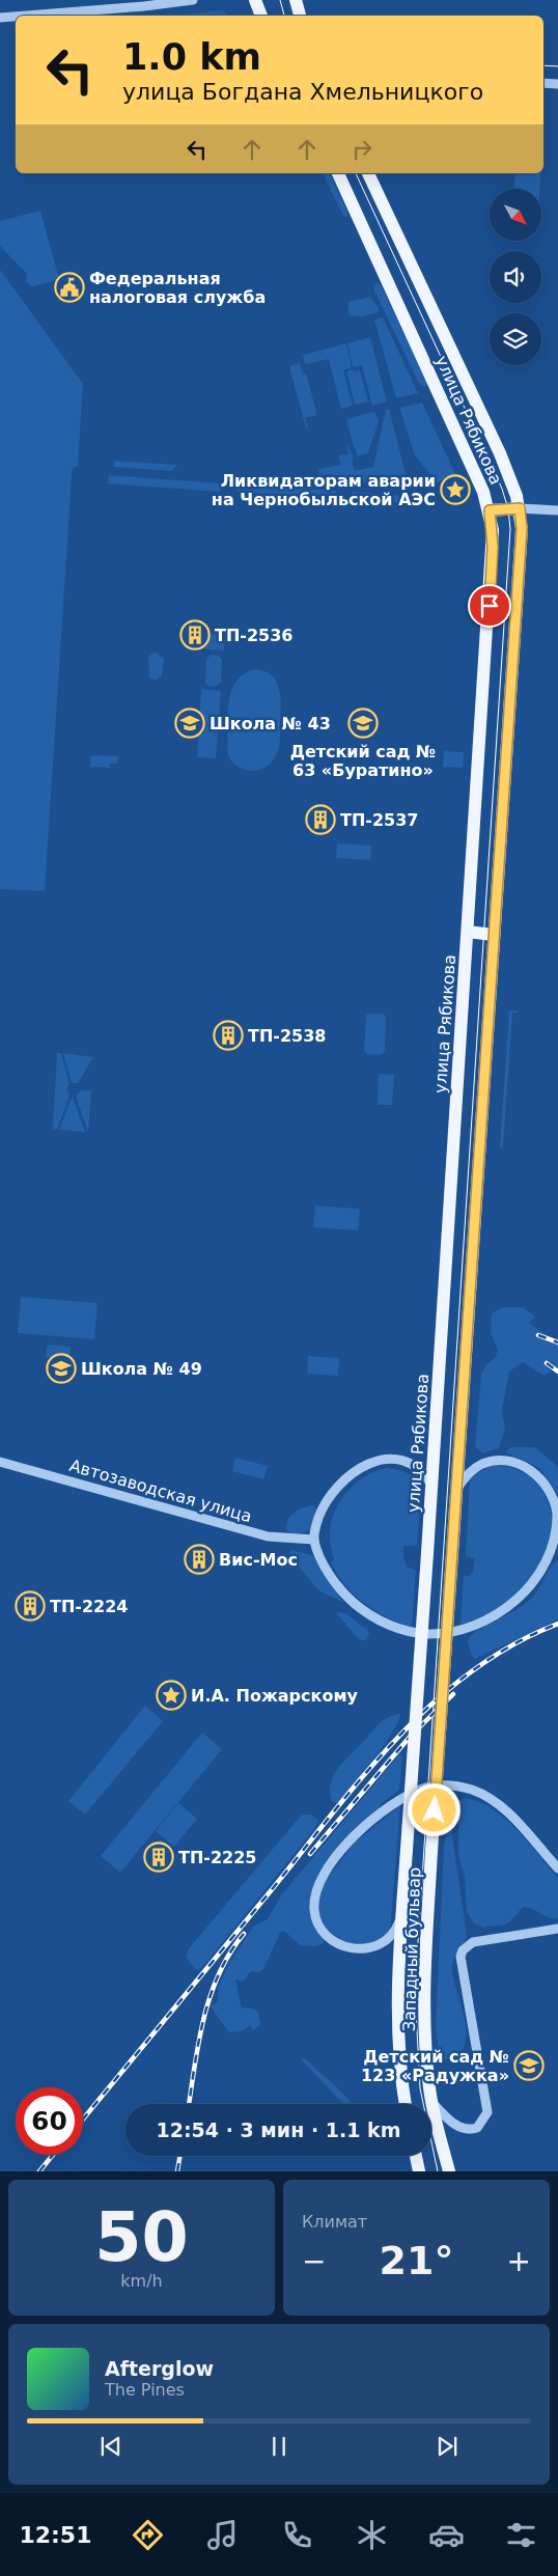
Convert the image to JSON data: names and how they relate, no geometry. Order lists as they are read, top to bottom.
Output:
{
  "streets": {
    "main road": ["улица Рябикова", "Западный бульвар"],
    "street": ["Автозаводская улица"]
  },
  "crossings": [
    ["улица Рябикова", "Западный бульвар"]
  ],
  "places": {
    "public building": ["Федеральная налоговая служба"],
    "place": ["Ликвидаторам аварии на Чернобыльской АЭС", "И.А. Пожарскому"],
    "building": [
      "ТП-2536",
      "ТП-2537",
      "ТП-2538",
      "Вис-Мос",
      "ТП-2224",
      "ТП-2225"
    ],
    "school or university": [
      "Школа № 43",
      "Детский сад № 63 «Буратино»",
      "Школа № 49",
      "Детский сад № 123 «Радужка»"
    ]
  },
  "north": "bottom right",
  "page": {
    "turn": ["1.0 km", "улица Богдана Хмельницкого"],
    "limit": "60",
    "trip": "12:54 · 3 мин · 1.1 km",
    "tile": [
      ["50", "km/h"],
      "Климат"
    ],
    "heat": ["−", "21°", "+"],
    "song": ["Afterglow", "The Pines"],
    "tabs": "12:51"
  }
}
